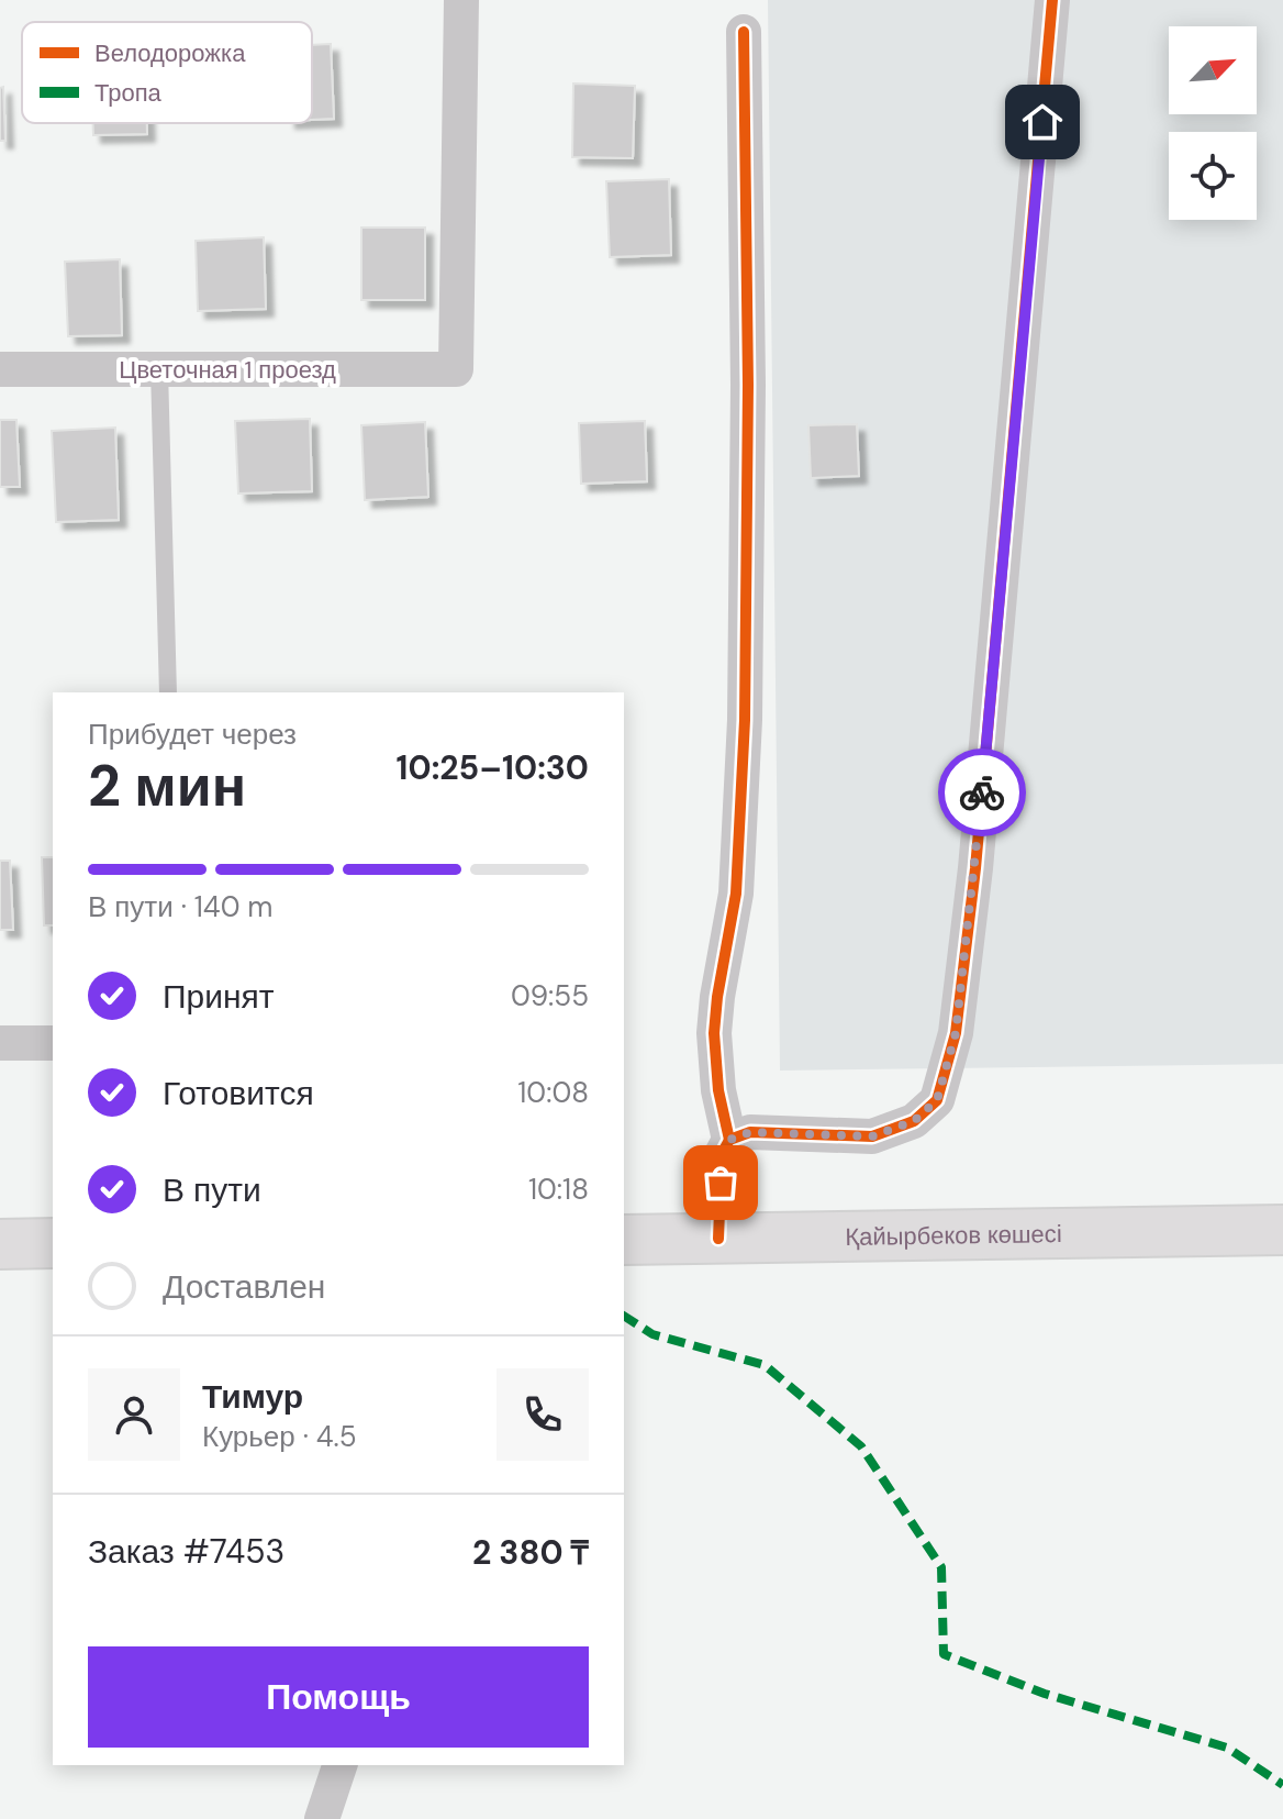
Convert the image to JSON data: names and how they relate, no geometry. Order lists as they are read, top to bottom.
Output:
{
  "streets": {
    "main road": ["Қайырбеков көшесі"],
    "street": ["Цветочная 1 проезд"]
  },
  "legend": ["Велодорожка", "Тропа"],
  "north": "top right",
  "page": {
    "heading": ["2 мин", "Прибудет через", "10:25–10:30"],
    "panel": [
      "Тимур",
      "Курьер · 4.5",
      "Заказ #7453",
      "2 380 ₸"
    ],
    "bar": "В пути · 140 m",
    "list": [
      ["Принят", "09:55"],
      ["Готовится", "10:08"],
      ["В пути", "10:18"],
      "Доставлен"
    ],
    "buttons": "Помощь"
  }
}
